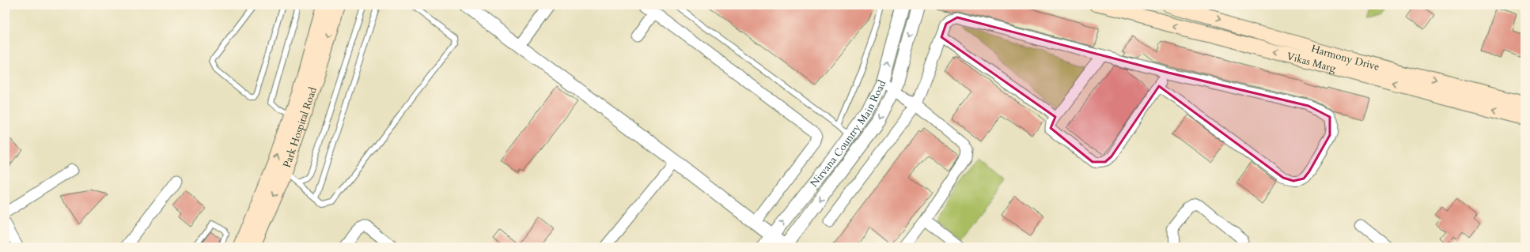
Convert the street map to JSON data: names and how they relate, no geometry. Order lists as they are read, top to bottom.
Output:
{
  "streets": {
    "main road": ["Harmony Drive", "Vikas Marg", "Park Hospital Road"],
    "street": ["Nirvana Country Main Road"]
  },
  "one_way": ["Harmony Drive", "Vikas Marg"]
}
